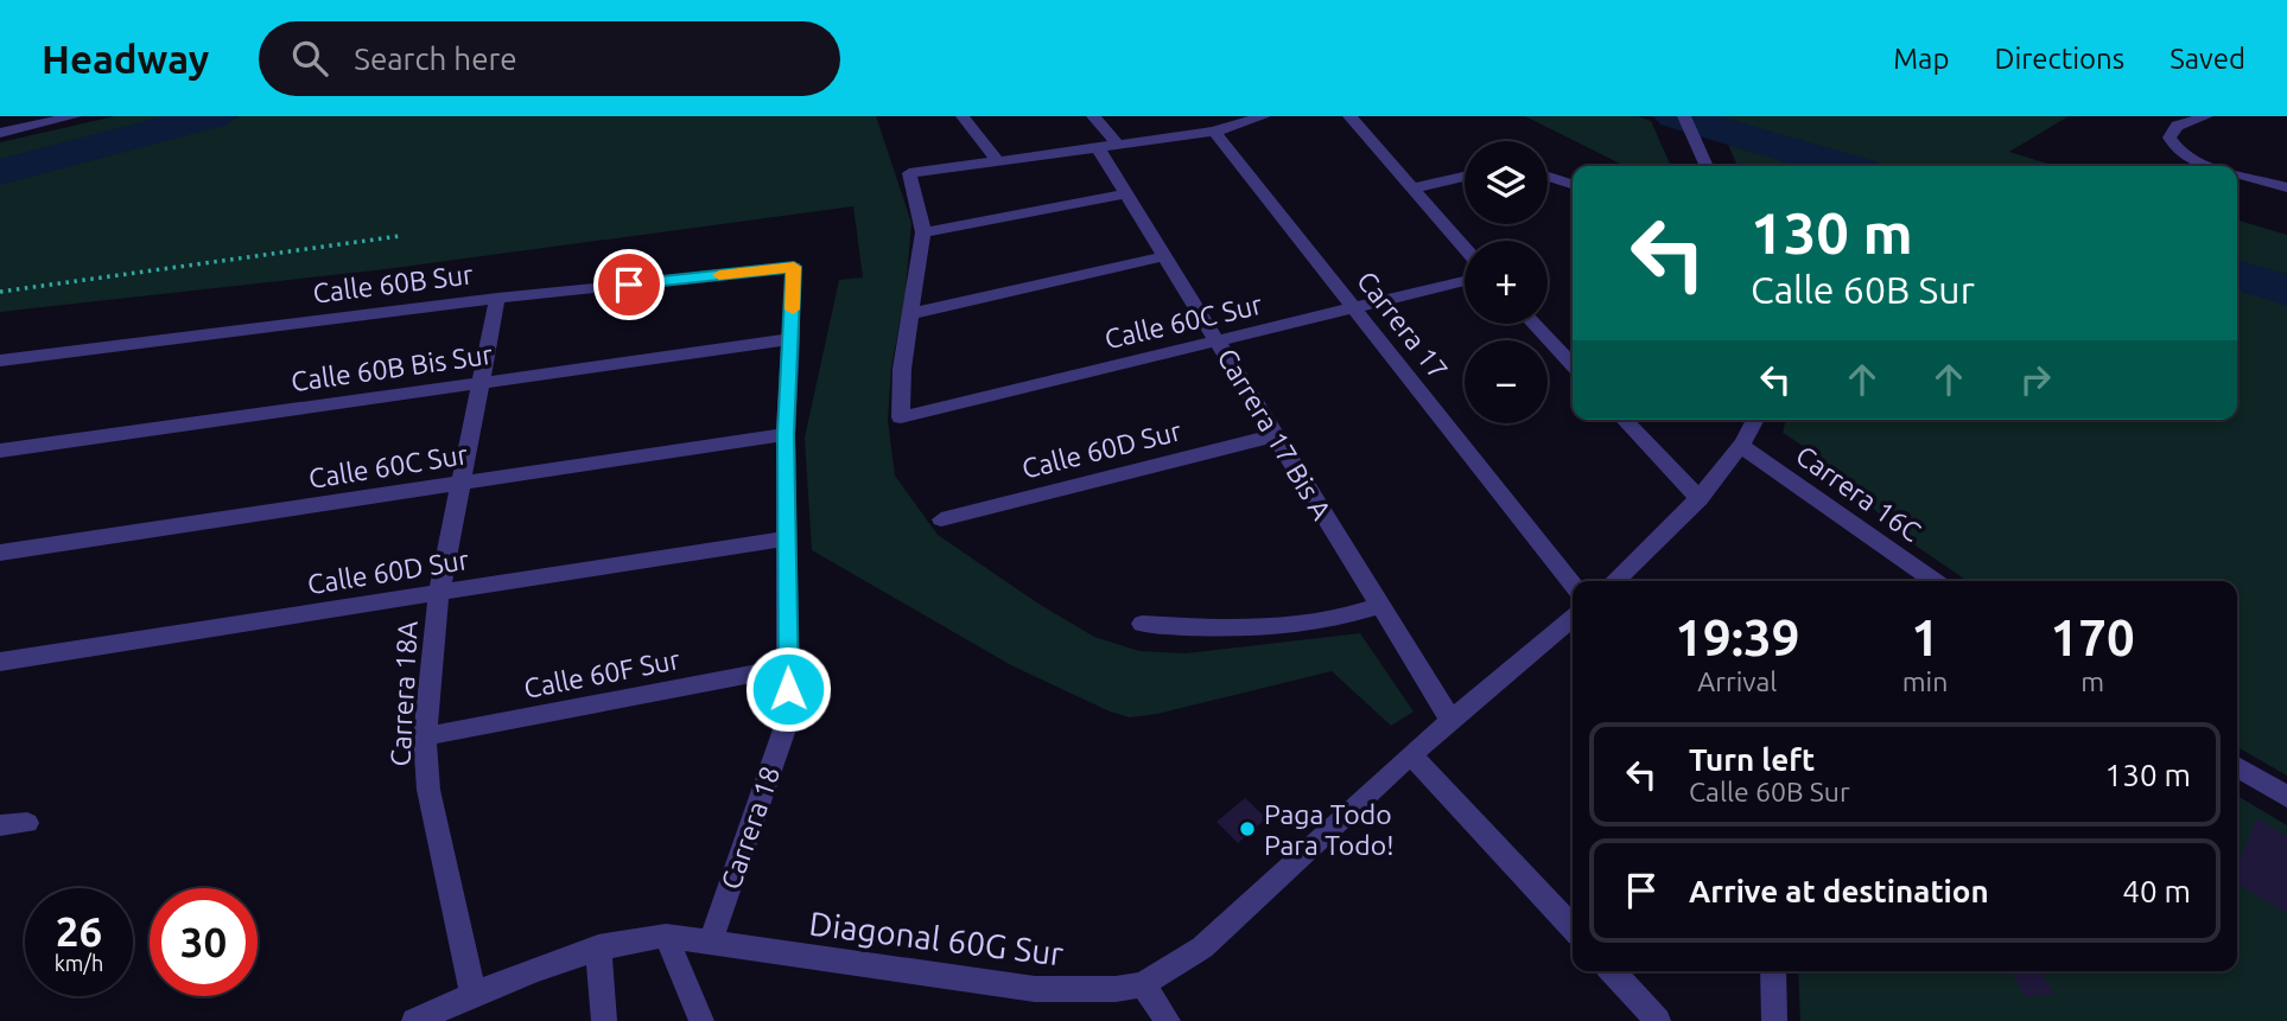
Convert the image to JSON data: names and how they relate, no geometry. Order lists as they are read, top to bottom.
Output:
{
  "streets": {
    "street": [
      "Calle 60B Sur",
      "Calle 60C Sur",
      "Carrera 17",
      "Calle 60B Bis Sur",
      "Carrera 17 Bis A",
      "Calle 60D Sur",
      "Carrera 16C",
      "Calle 60F Sur",
      "Carrera 18A",
      "Carrera 18",
      "Diagonal 60G Sur"
    ]
  },
  "crossings": [
    ["Calle 60B Sur", "Carrera 18A"],
    ["Calle 60B Sur", "Carrera 18"],
    ["Calle 60C Sur", "Carrera 17"],
    ["Calle 60C Sur", "Carrera 17 Bis A"],
    ["Calle 60C Sur", "Carrera 18A"],
    ["Calle 60C Sur", "Carrera 18"],
    ["Calle 60B Bis Sur", "Carrera 18A"],
    ["Calle 60B Bis Sur", "Carrera 18"],
    ["Carrera 17 Bis A", "Calle 60D Sur"],
    ["Carrera 17 Bis A", "Diagonal 60G Sur"],
    ["Calle 60D Sur", "Carrera 18A"],
    ["Calle 60D Sur", "Carrera 18"],
    ["Calle 60F Sur", "Carrera 18A"],
    ["Calle 60F Sur", "Carrera 18"],
    ["Carrera 18A", "Diagonal 60G Sur"],
    ["Carrera 18", "Diagonal 60G Sur"]
  ],
  "places": ["Paga Todo Para Todo!"],
  "page": {
    "header": "Headway",
    "search": "Search here",
    "nav": ["Map", "Directions", "Saved"],
    "map_buttons": ["+", "−"],
    "turn": ["130 m", "Calle 60B Sur"],
    "eta": [
      "19:39",
      "Arrival",
      "1",
      "min",
      "170",
      "m"
    ],
    "list": [
      {
        "name": "Turn left",
        "note": "Calle 60B Sur",
        "value": "130 m"
      },
      {
        "name": "Arrive at destination",
        "value": "40 m"
      }
    ],
    "speed": "26 km/h",
    "limit": "30"
  }
}
